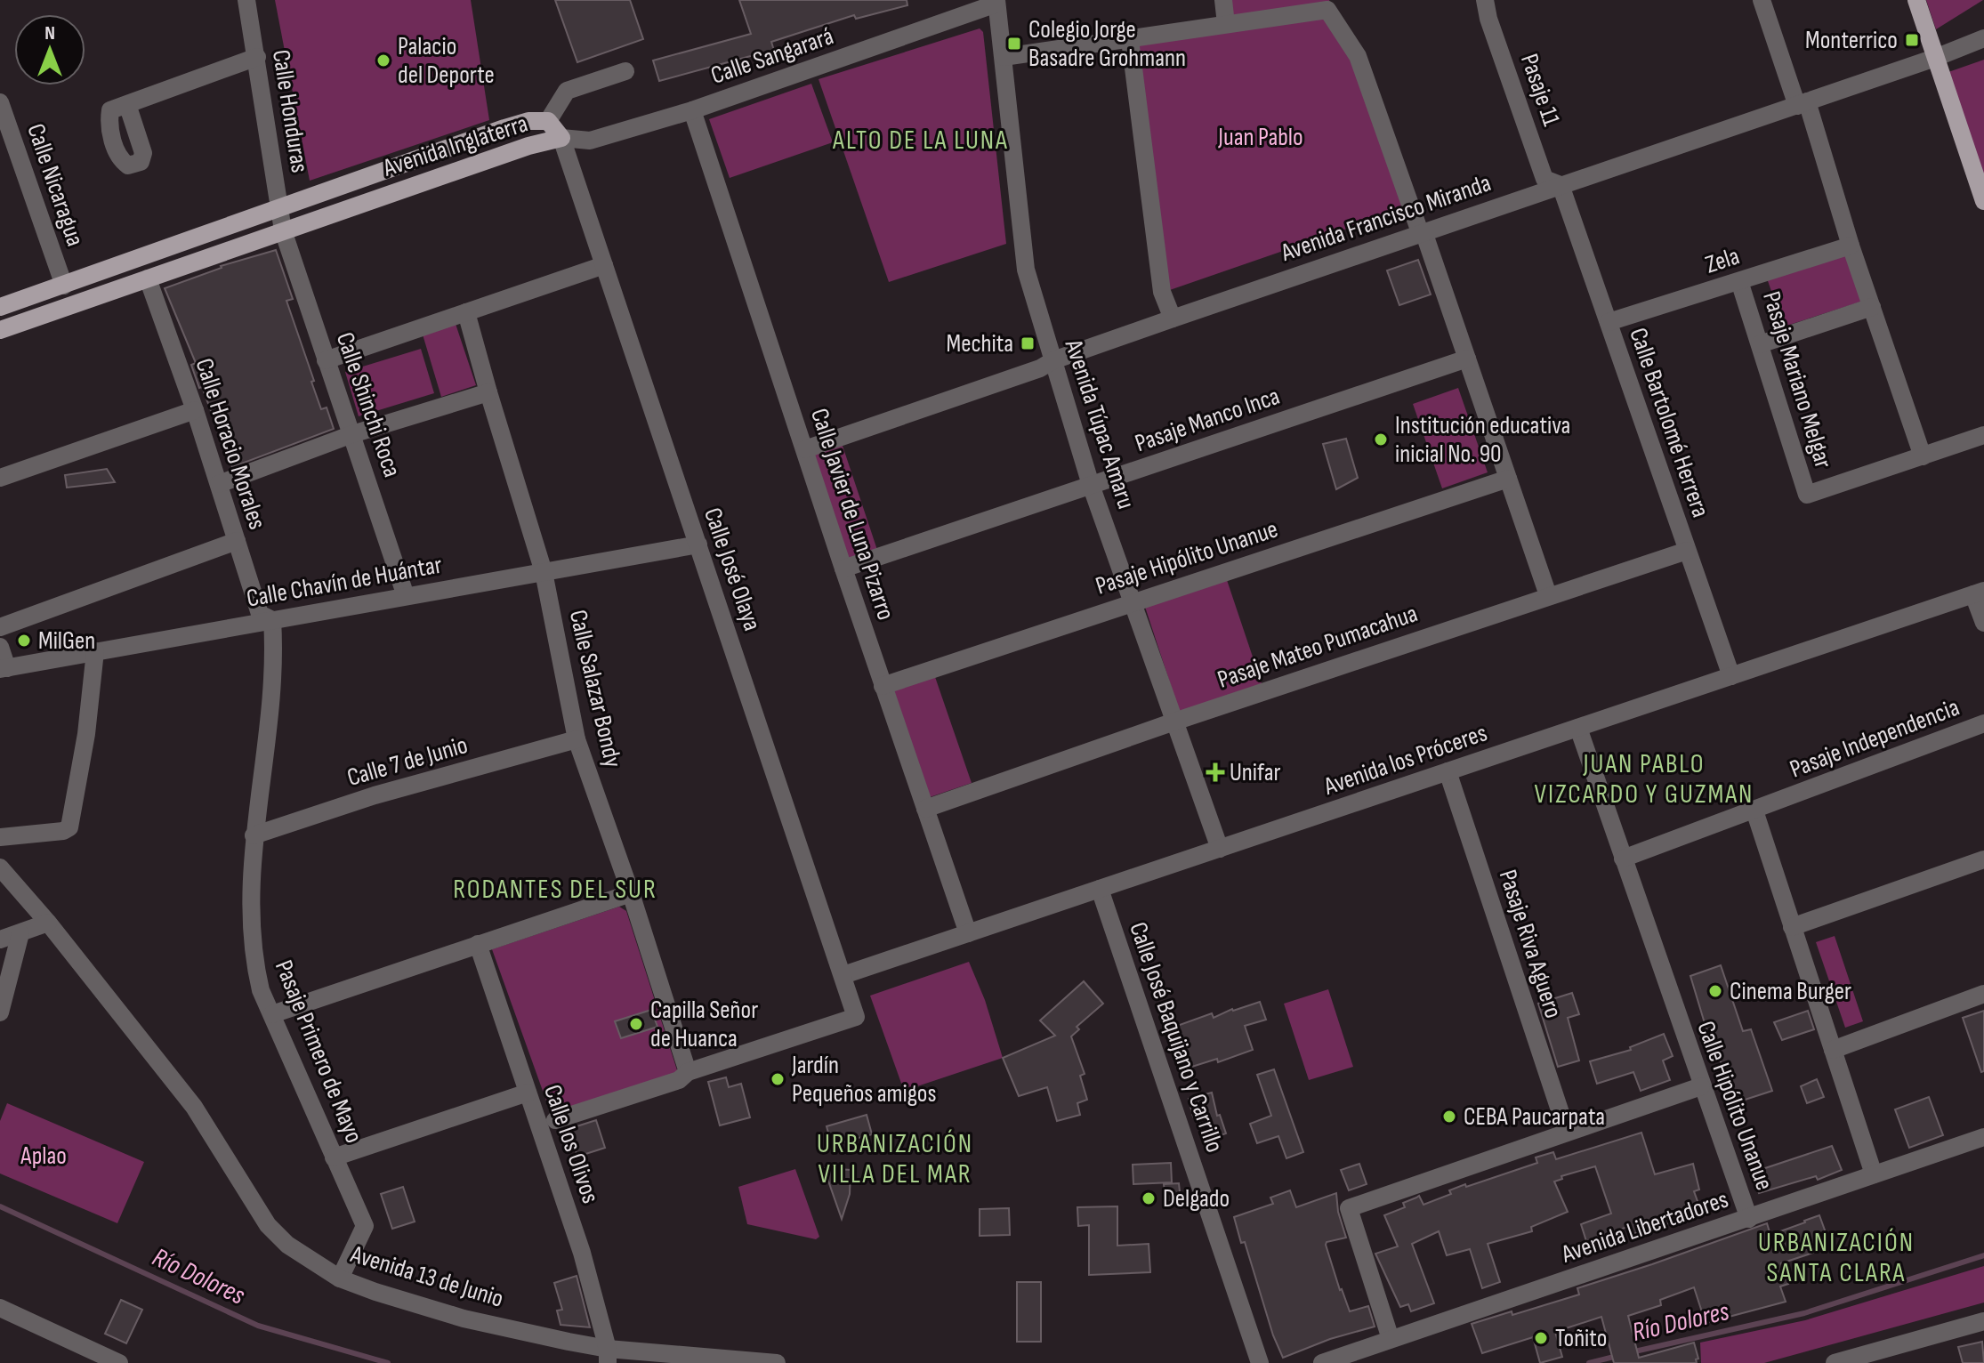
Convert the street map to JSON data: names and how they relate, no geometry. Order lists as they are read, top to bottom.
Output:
{
  "streets": {
    "main road": ["Avenida Inglaterra"],
    "street": [
      "Calle Sangarará",
      "Pasaje 11",
      "Calle Honduras",
      "Calle Nicaragua",
      "Avenida Francisco Miranda",
      "Zela",
      "Pasaje Mariano Melgar",
      "Calle Shinchi Roca",
      "Pasaje Manco Inca",
      "Calle Bartolomé Herrera",
      "Avenida Túpac Amaru",
      "Calle Horacio Morales",
      "Calle Javier de Luna Pizarro",
      "Pasaje Hipólito Unanue",
      "Calle José Olaya",
      "Calle Chavín de Huántar",
      "Pasaje Mateo Pumacahua",
      "Calle Salazar Bondy",
      "Pasaje Independencia",
      "Avenida los Próceres",
      "Calle 7 de Junio",
      "Pasaje Riva Aguero",
      "Calle José Baquijano y Carrillo",
      "Pasaje Primero de Mayo",
      "Calle Hipólito Unanue",
      "Calle los Olivos",
      "Avenida Libertadores",
      "Avenida 13 de Junio"
    ]
  },
  "crossings": [
    ["Calle Sangarará", "Avenida Inglaterra"],
    ["Calle Sangarará", "Avenida Túpac Amaru"],
    ["Calle Sangarará", "Calle Javier de Luna Pizarro"],
    ["Calle Sangarará", "Calle José Olaya"],
    ["Pasaje 11", "Avenida Francisco Miranda"],
    ["Pasaje 11", "Calle Bartolomé Herrera"],
    ["Calle Honduras", "Avenida Inglaterra"],
    ["Calle Honduras", "Calle Shinchi Roca"],
    ["Avenida Inglaterra", "Calle Nicaragua"],
    ["Avenida Inglaterra", "Calle Shinchi Roca"],
    ["Avenida Inglaterra", "Calle Horacio Morales"],
    ["Avenida Inglaterra", "Calle José Olaya"],
    ["Avenida Francisco Miranda", "Calle Bartolomé Herrera"],
    ["Avenida Francisco Miranda", "Avenida Túpac Amaru"],
    ["Avenida Francisco Miranda", "Calle Javier de Luna Pizarro"],
    ["Zela", "Pasaje Mariano Melgar"],
    ["Zela", "Calle Bartolomé Herrera"],
    ["Calle Shinchi Roca", "Calle Chavín de Huántar"],
    ["Pasaje Manco Inca", "Avenida Túpac Amaru"],
    ["Pasaje Manco Inca", "Calle Javier de Luna Pizarro"],
    ["Calle Bartolomé Herrera", "Pasaje Mateo Pumacahua"],
    ["Calle Bartolomé Herrera", "Avenida los Próceres"],
    ["Avenida Túpac Amaru", "Pasaje Hipólito Unanue"],
    ["Avenida Túpac Amaru", "Pasaje Mateo Pumacahua"],
    ["Avenida Túpac Amaru", "Avenida los Próceres"],
    ["Calle Horacio Morales", "Calle Chavín de Huántar"],
    ["Calle Horacio Morales", "Pasaje Primero de Mayo"],
    ["Calle Javier de Luna Pizarro", "Pasaje Hipólito Unanue"],
    ["Calle Javier de Luna Pizarro", "Pasaje Mateo Pumacahua"],
    ["Calle Javier de Luna Pizarro", "Avenida los Próceres"],
    ["Calle José Olaya", "Calle Chavín de Huántar"],
    ["Calle José Olaya", "Calle Salazar Bondy"],
    ["Calle José Olaya", "Avenida los Próceres"],
    ["Calle Chavín de Huántar", "Calle Salazar Bondy"],
    ["Calle Chavín de Huántar", "Pasaje Primero de Mayo"],
    ["Calle Salazar Bondy", "Calle 7 de Junio"],
    ["Pasaje Independencia", "Calle Hipólito Unanue"],
    ["Avenida los Próceres", "Pasaje Riva Aguero"],
    ["Avenida los Próceres", "Calle José Baquijano y Carrillo"],
    ["Avenida los Próceres", "Calle Hipólito Unanue"],
    ["Calle 7 de Junio", "Pasaje Primero de Mayo"],
    ["Pasaje Primero de Mayo", "Avenida 13 de Junio"],
    ["Calle Hipólito Unanue", "Avenida Libertadores"],
    ["Calle los Olivos", "Avenida 13 de Junio"]
  ],
  "districts": [
    "ALTO DE LA LUNA",
    "JUAN PABLO VIZCARDO Y GUZMAN",
    "RODANTES DEL SUR",
    "URBANIZACIÓN VILLA DEL MAR",
    "URBANIZACIÓN SANTA CLARA"
  ],
  "water": ["Río Dolores"],
  "parks": ["Juan Pablo", "Aplao"],
  "places": {
    "transit": ["Monterrico", "Colegio Jorge Basadre Grohmann", "Mechita"],
    "other": [
      "Palacio del Deporte",
      "Institución educativa inicial No. 90",
      "MilGen",
      "Cinema Burger",
      "Capilla Señor de Huanca",
      "Jardín Pequeños amigos",
      "CEBA Paucarpata",
      "Delgado",
      "Toñito"
    ],
    "health": ["Unifar"]
  },
  "north": "top"
}
